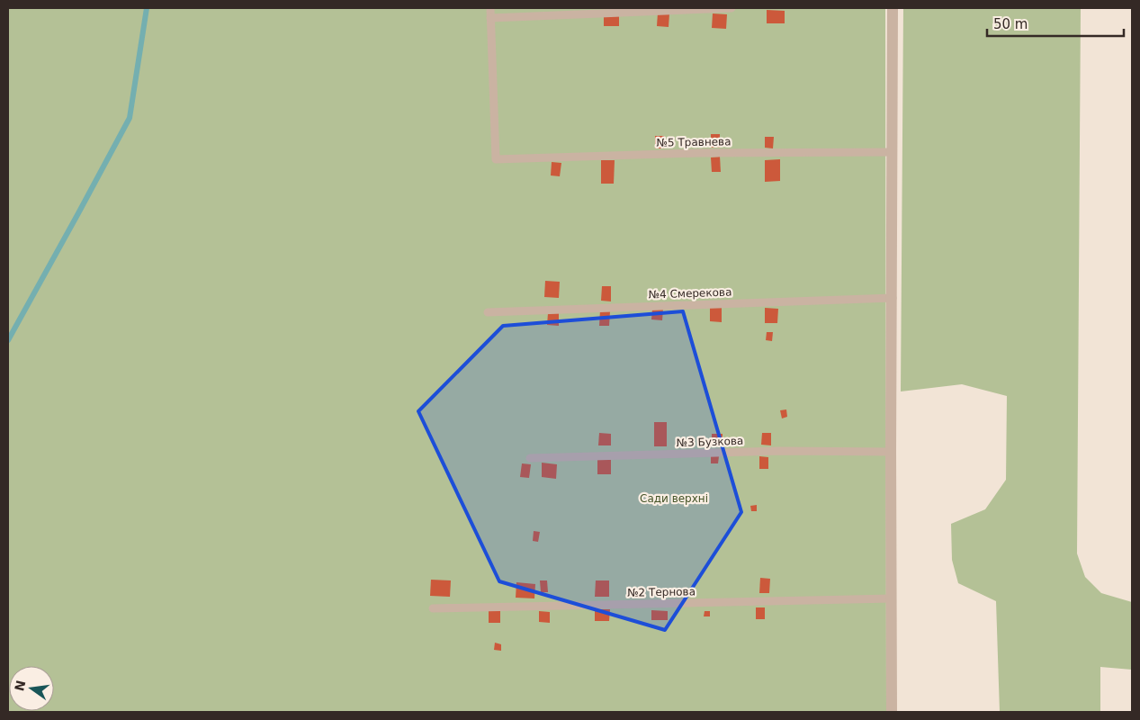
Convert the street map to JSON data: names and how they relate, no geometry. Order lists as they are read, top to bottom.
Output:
{
  "streets": {
    "lane": [
      "№5 Травнева",
      "№4 Смерекова",
      "№3 Бузкова",
      "№2 Тернова"
    ]
  },
  "parks": ["Сади верхні"],
  "scale_bar": "50 m",
  "north": "left"
}
